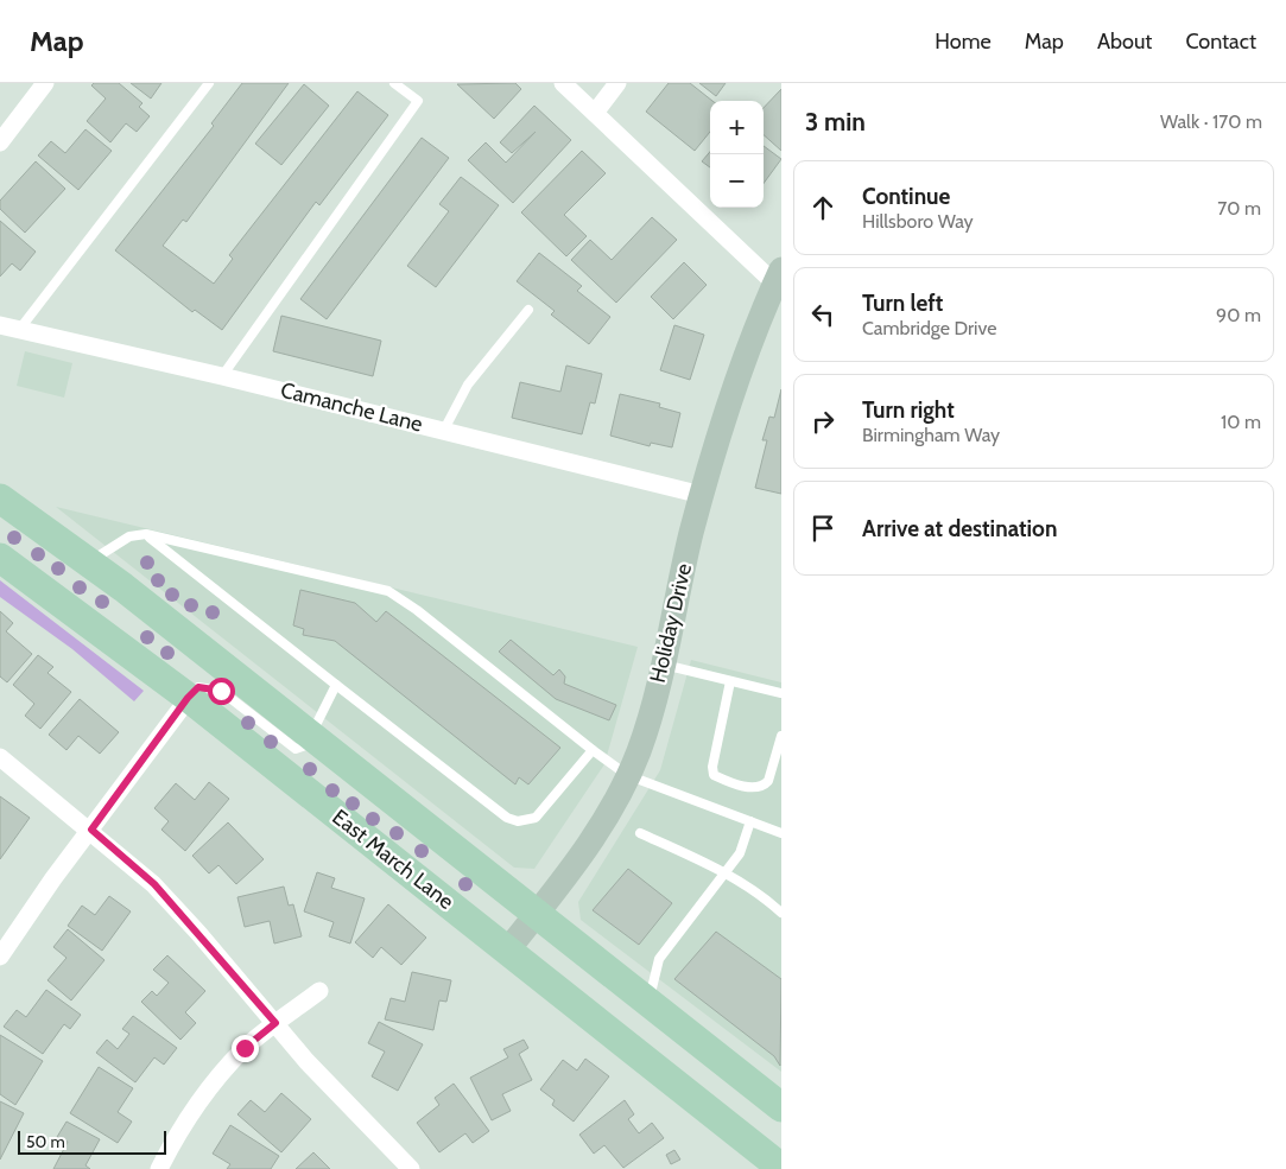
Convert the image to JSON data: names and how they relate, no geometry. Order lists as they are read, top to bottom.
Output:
{
  "streets": {
    "main road": ["East March Lane"],
    "street": ["Camanche Lane", "Holiday Drive"]
  },
  "crossings": [
    ["Camanche Lane", "Holiday Drive"],
    ["Holiday Drive", "East March Lane"]
  ],
  "scale_bar": "50 m",
  "page": {
    "header": "Map",
    "nav": [
      "Home",
      "Map",
      "About",
      "Contact"
    ],
    "heading": ["3 min", "Walk · 170 m"],
    "map_buttons": ["+", "−"],
    "list": [
      ["Continue", "Hillsboro Way", "70 m"],
      ["Turn left", "Cambridge Drive", "90 m"],
      ["Turn right", "Birmingham Way", "10 m"],
      "Arrive at destination"
    ],
    "scale": "50 m"
  }
}
